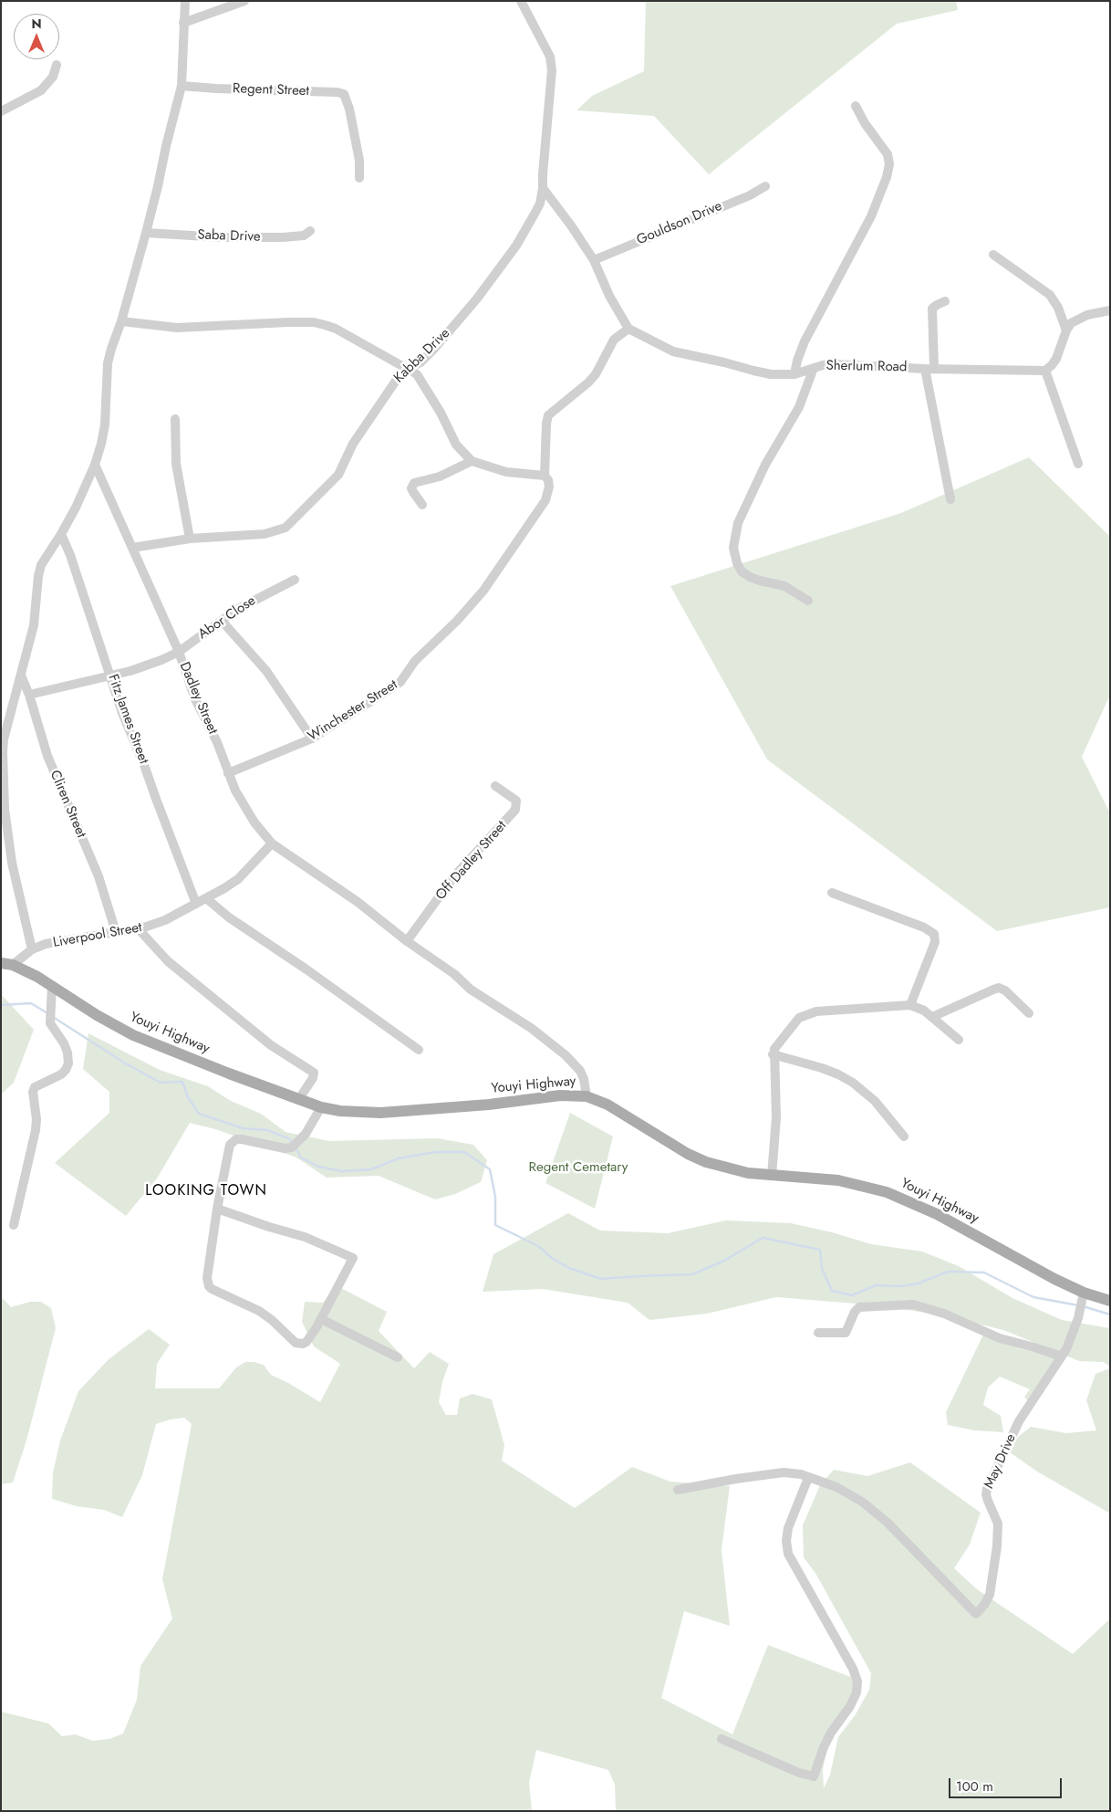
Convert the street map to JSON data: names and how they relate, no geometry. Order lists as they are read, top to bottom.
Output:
{
  "streets": {
    "main road": ["Youyi Highway"],
    "street": [
      "Regent Street",
      "Gouldson Drive",
      "Saba Drive",
      "Kabba Drive",
      "Sherlum Road",
      "Abor Close",
      "Dadley Street",
      "Winchester Street",
      "Fitz James Street",
      "Cliren Street",
      "Off Dadley Street",
      "Liverpool Street",
      "May Drive"
    ]
  },
  "crossings": [
    ["Kabba Drive", "Dadley Street"],
    ["Abor Close", "Dadley Street"],
    ["Abor Close", "Fitz James Street"],
    ["Abor Close", "Cliren Street"],
    ["Dadley Street", "Winchester Street"],
    ["Dadley Street", "Off Dadley Street"],
    ["Dadley Street", "Liverpool Street"],
    ["Dadley Street", "Youyi Highway"],
    ["Fitz James Street", "Liverpool Street"],
    ["Cliren Street", "Liverpool Street"],
    ["Liverpool Street", "Youyi Highway"],
    ["Youyi Highway", "May Drive"]
  ],
  "districts": ["LOOKING TOWN"],
  "parks": ["Regent Cemetary"],
  "scale_bar": "100 m",
  "north": "top"
}
